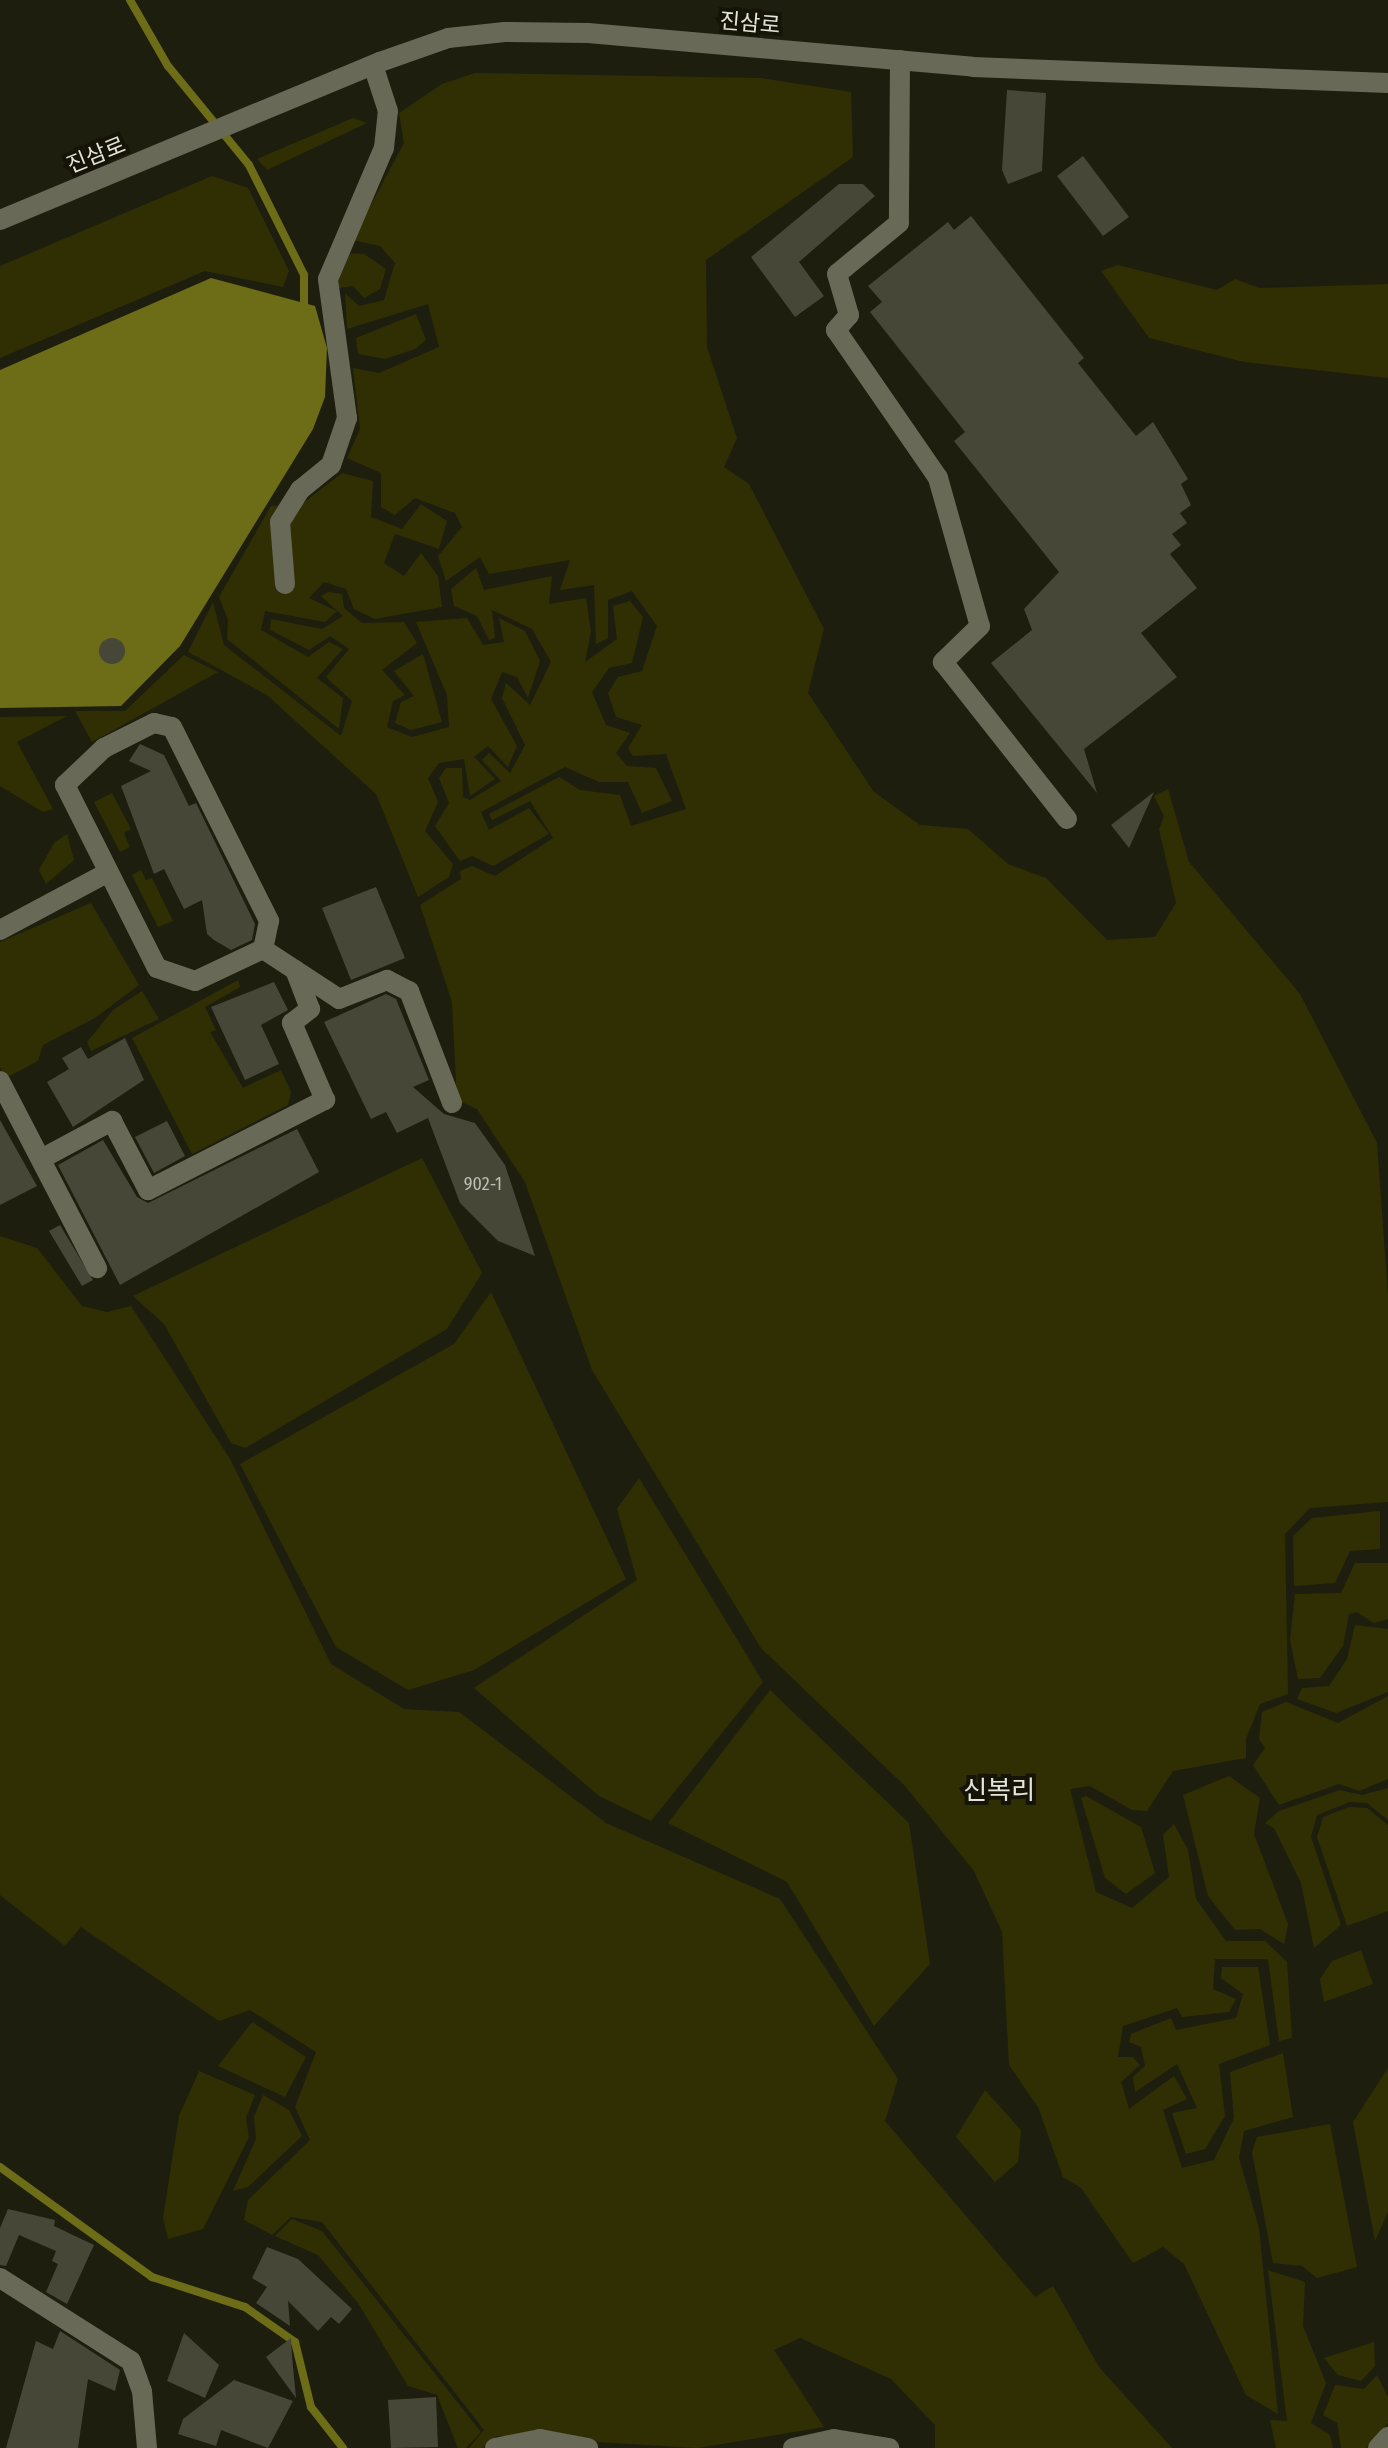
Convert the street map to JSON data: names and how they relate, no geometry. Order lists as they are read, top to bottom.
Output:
{
  "streets": {
    "street": ["진삼로"]
  },
  "districts": ["신복리"],
  "house_numbers": ["902-1"]
}
